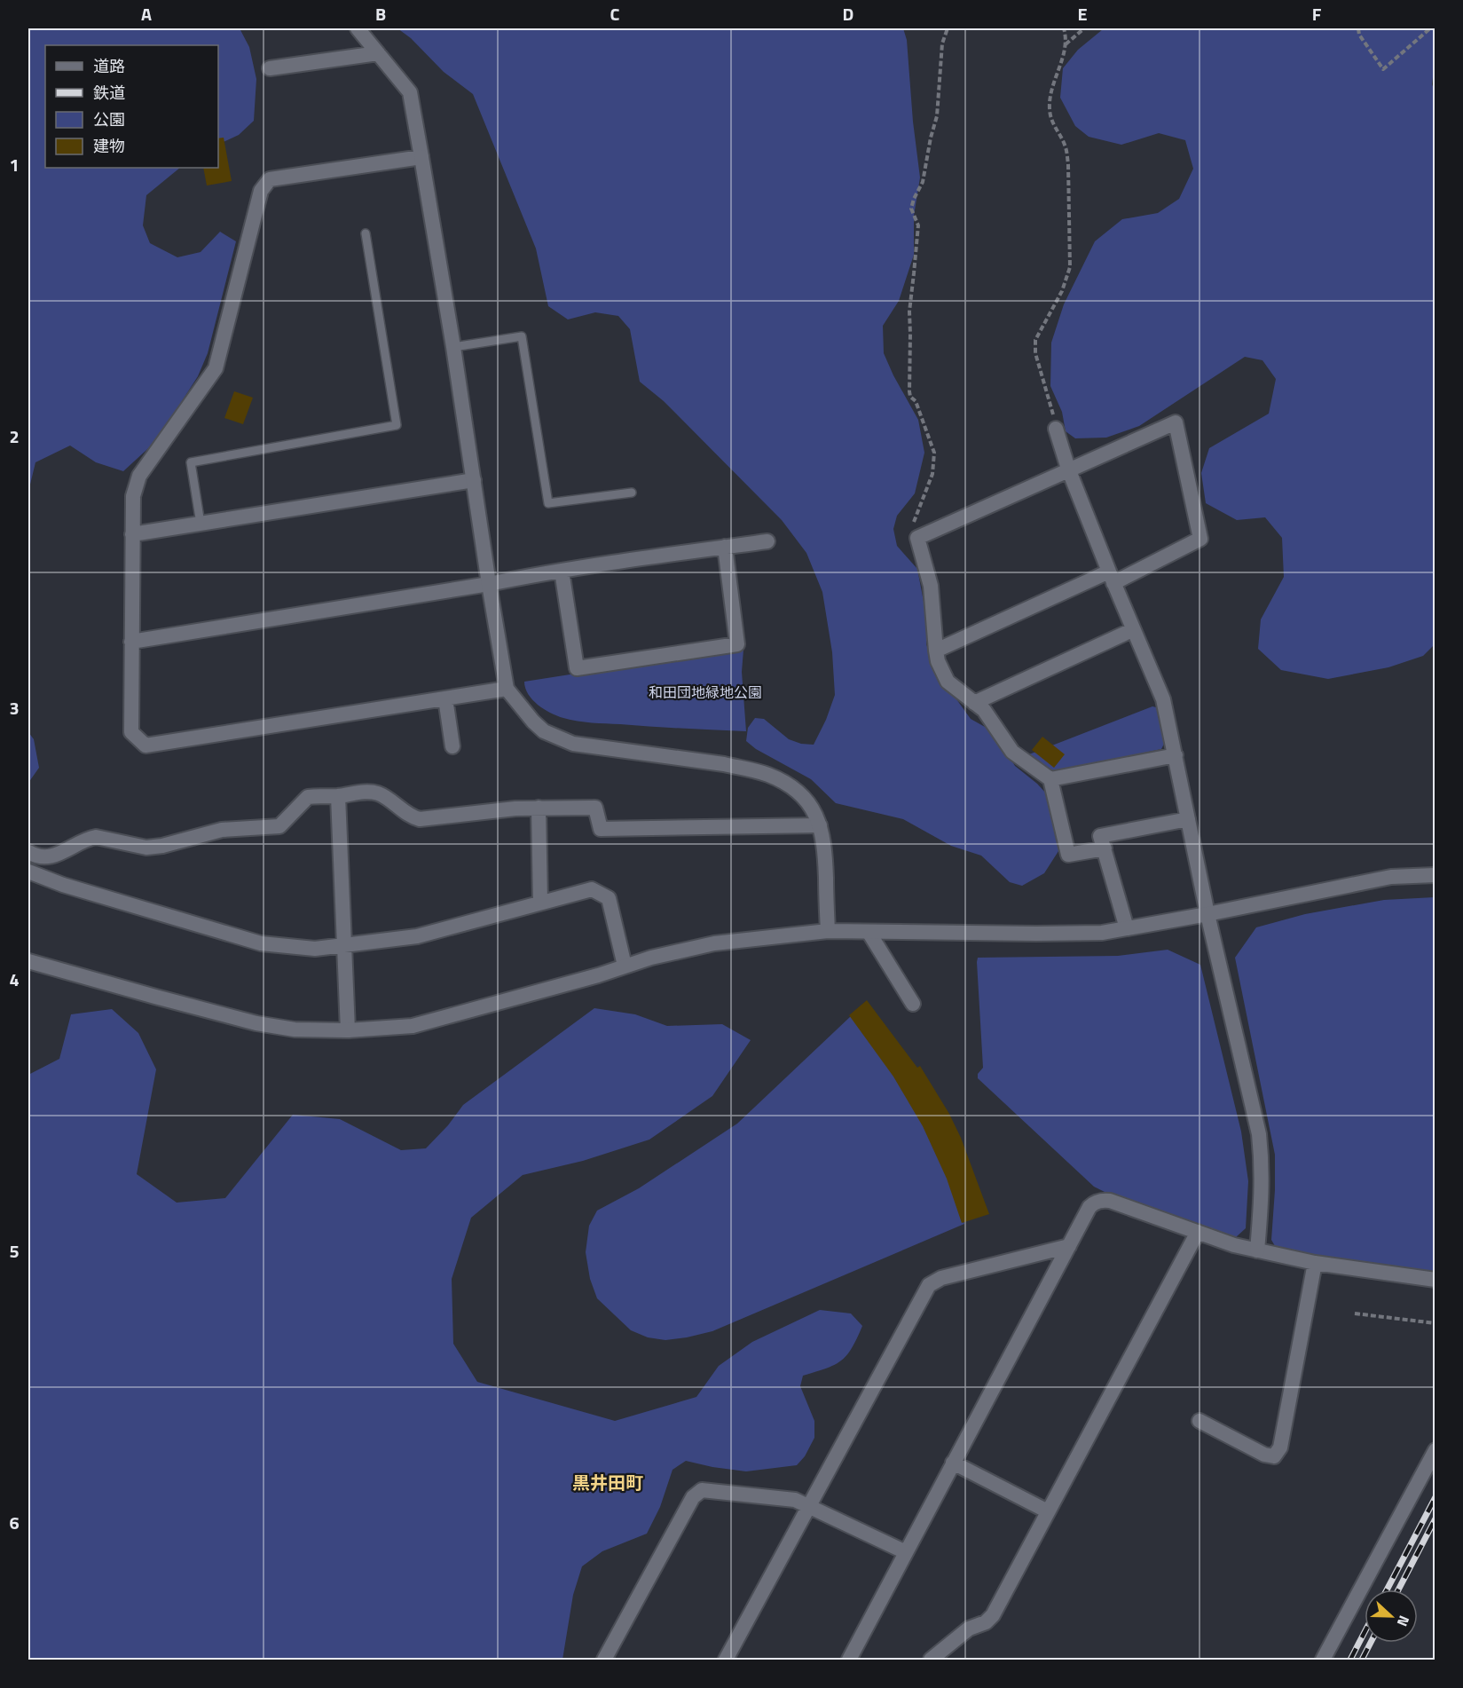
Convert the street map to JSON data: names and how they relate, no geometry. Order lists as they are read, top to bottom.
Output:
{
  "districts": ["黒井田町"],
  "parks": ["和田団地緑地公園"],
  "legend": [
    "道路",
    "鉄道",
    "公園",
    "建物"
  ],
  "north": "right",
  "grid": {
    "columns": [
      "A",
      "B",
      "C",
      "D",
      "E",
      "F"
    ],
    "rows": [
      "1",
      "2",
      "3",
      "4",
      "5",
      "6"
    ]
  }
}
